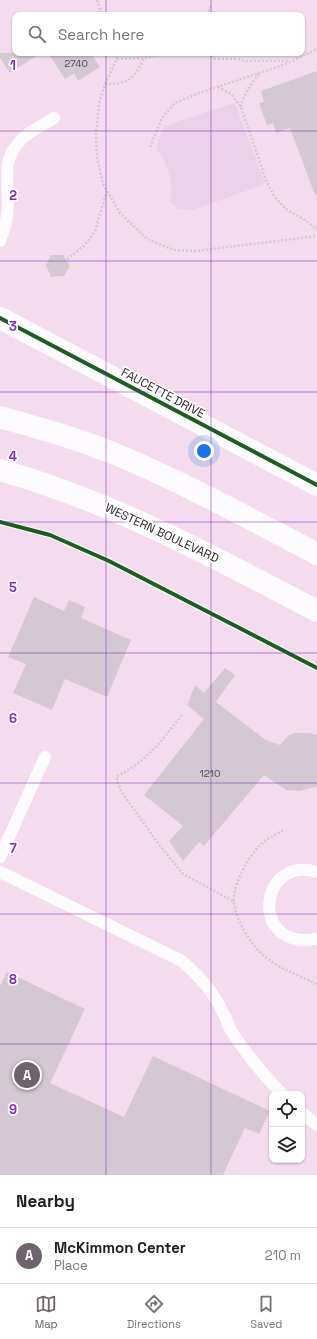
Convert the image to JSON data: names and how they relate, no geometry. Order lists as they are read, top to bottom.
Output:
{
  "streets": {
    "main road": ["FAUCETTE DRIVE", "WESTERN BOULEVARD"]
  },
  "house_numbers": ["2740", "1210"],
  "page": {
    "search": "Search here",
    "pins": "A",
    "heading": "Nearby",
    "list": [
      {
        "mark": "A",
        "name": "McKimmon Center",
        "note": "Place",
        "value": "210 m"
      }
    ],
    "nav": ["Map", "Directions", "Saved"]
  },
  "grid": {
    "rows": [
      "1",
      "2",
      "3",
      "4",
      "5",
      "6",
      "7",
      "8",
      "9"
    ]
  }
}
